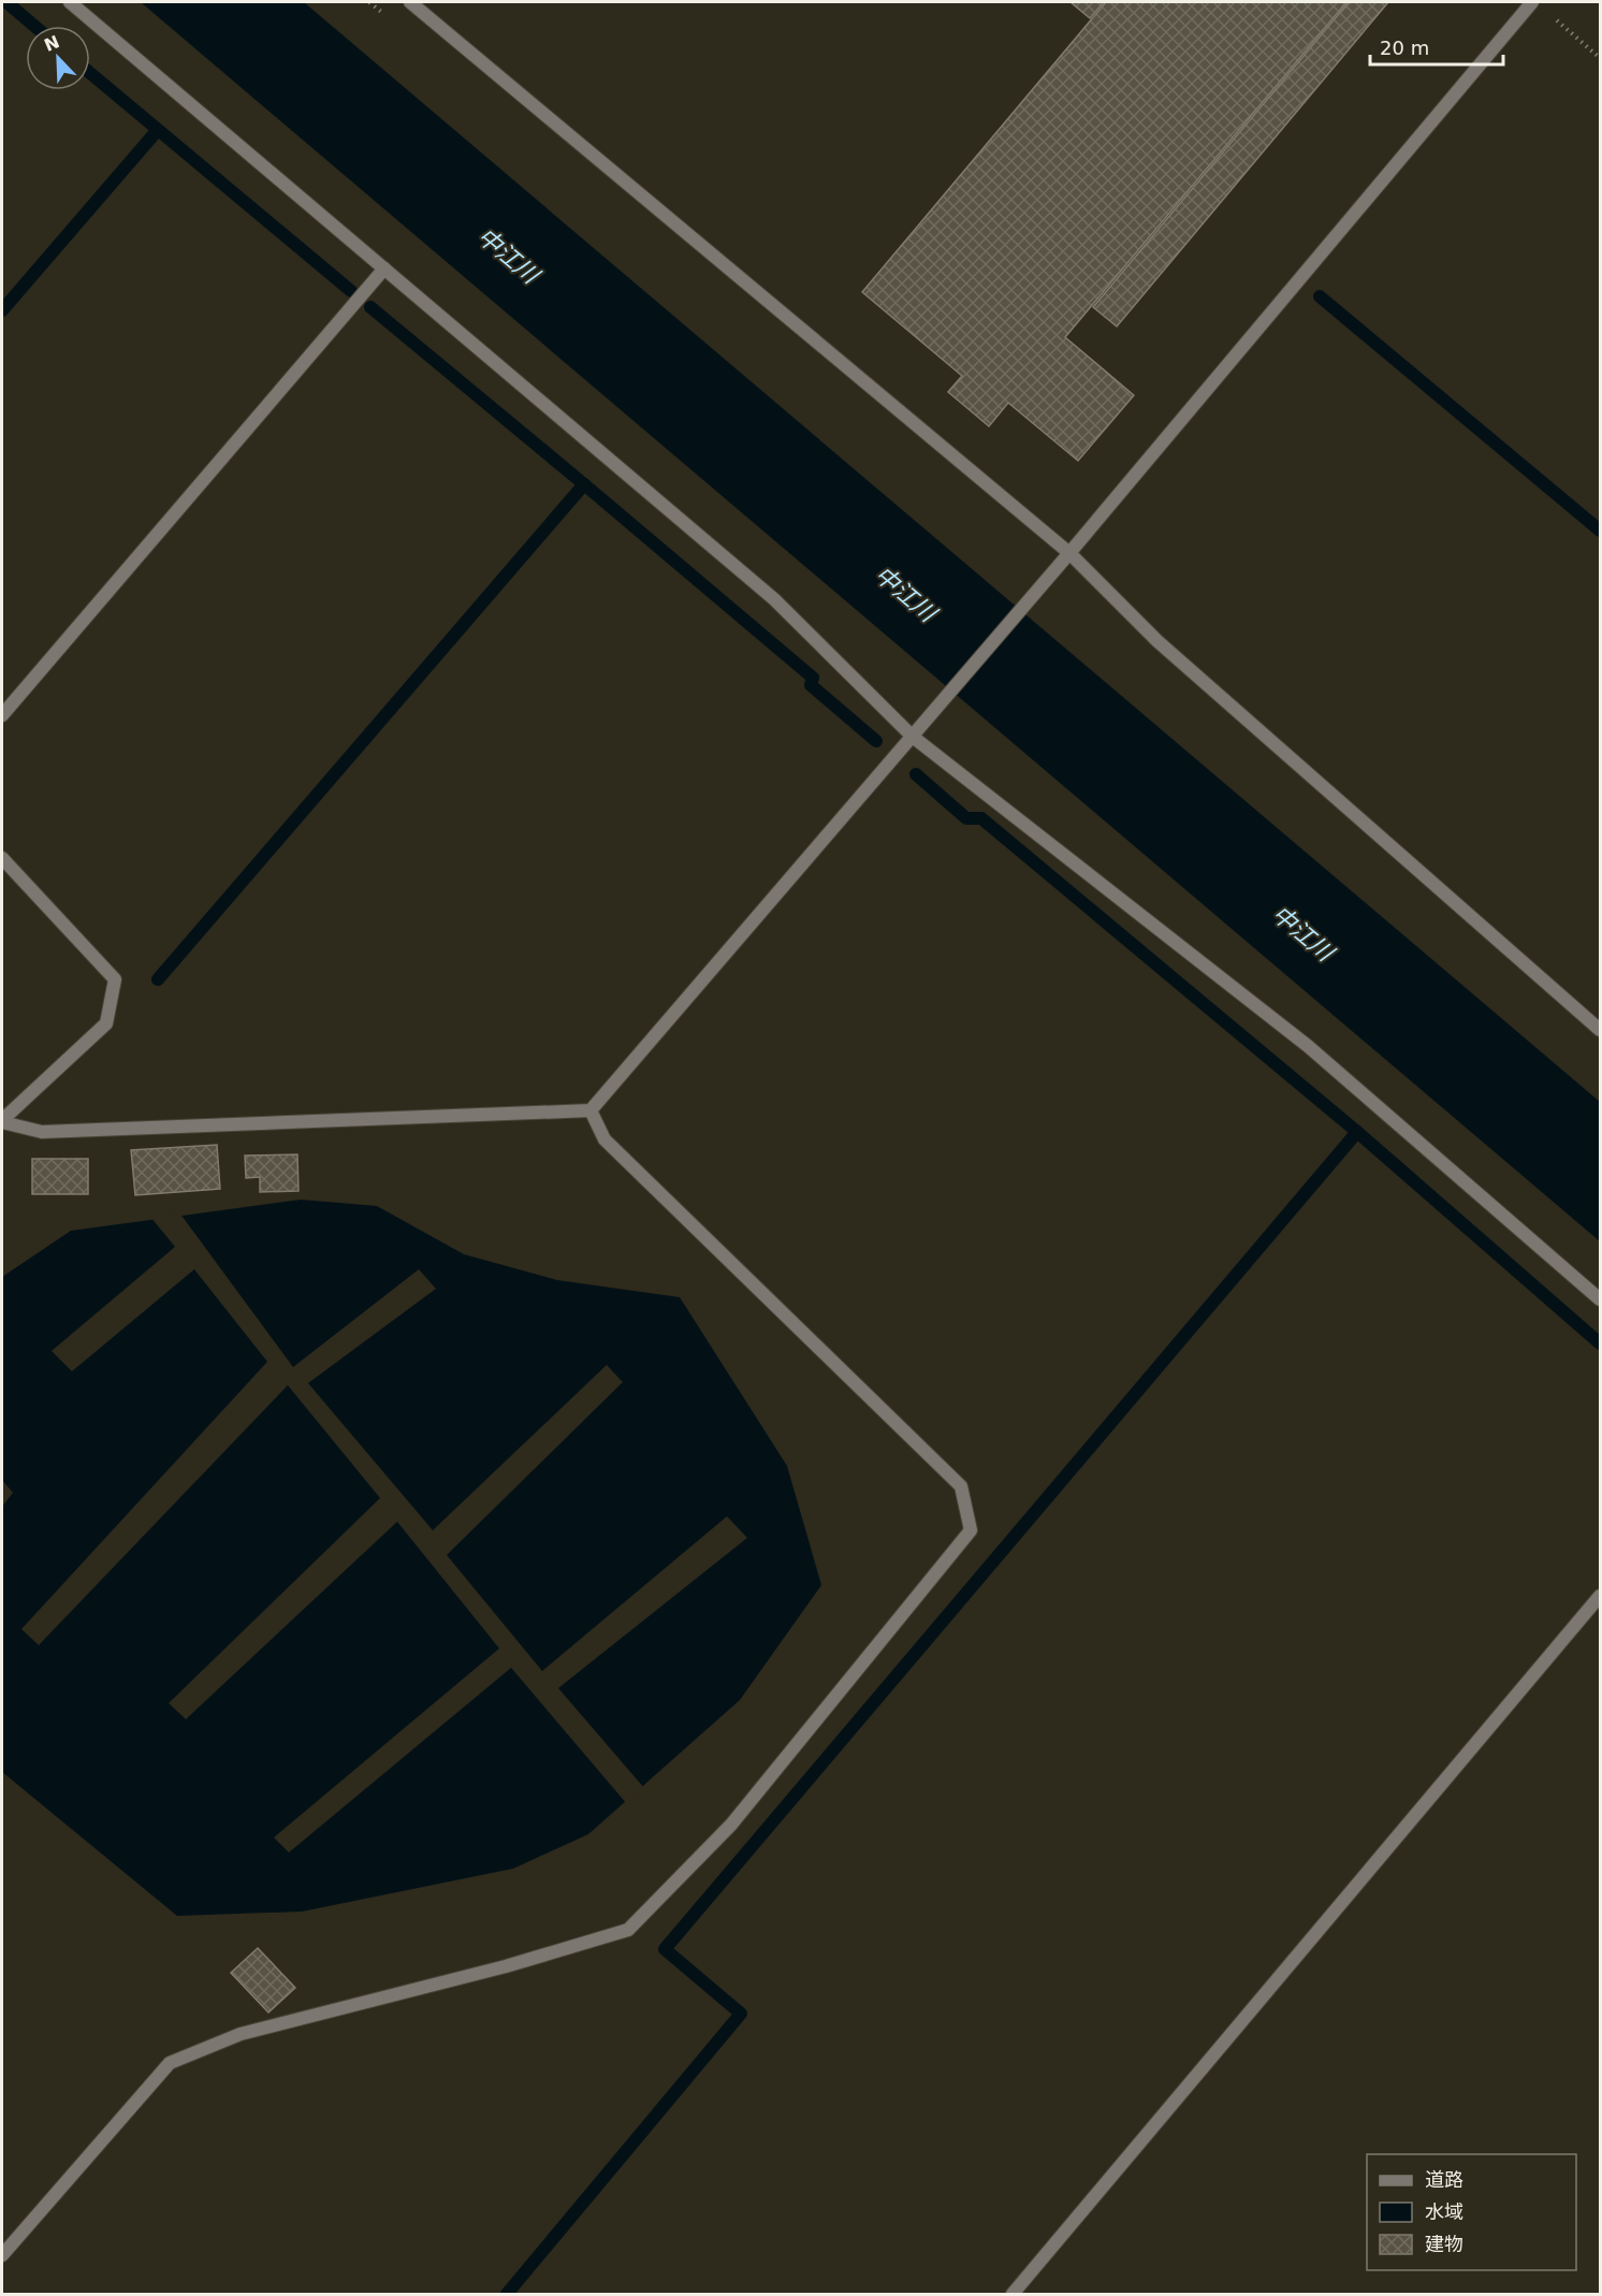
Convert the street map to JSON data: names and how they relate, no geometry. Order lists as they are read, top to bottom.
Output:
{
  "water": ["中江川"],
  "legend": ["道路", "水域", "建物"],
  "scale_bar": "20 m",
  "north": "top left"
}
